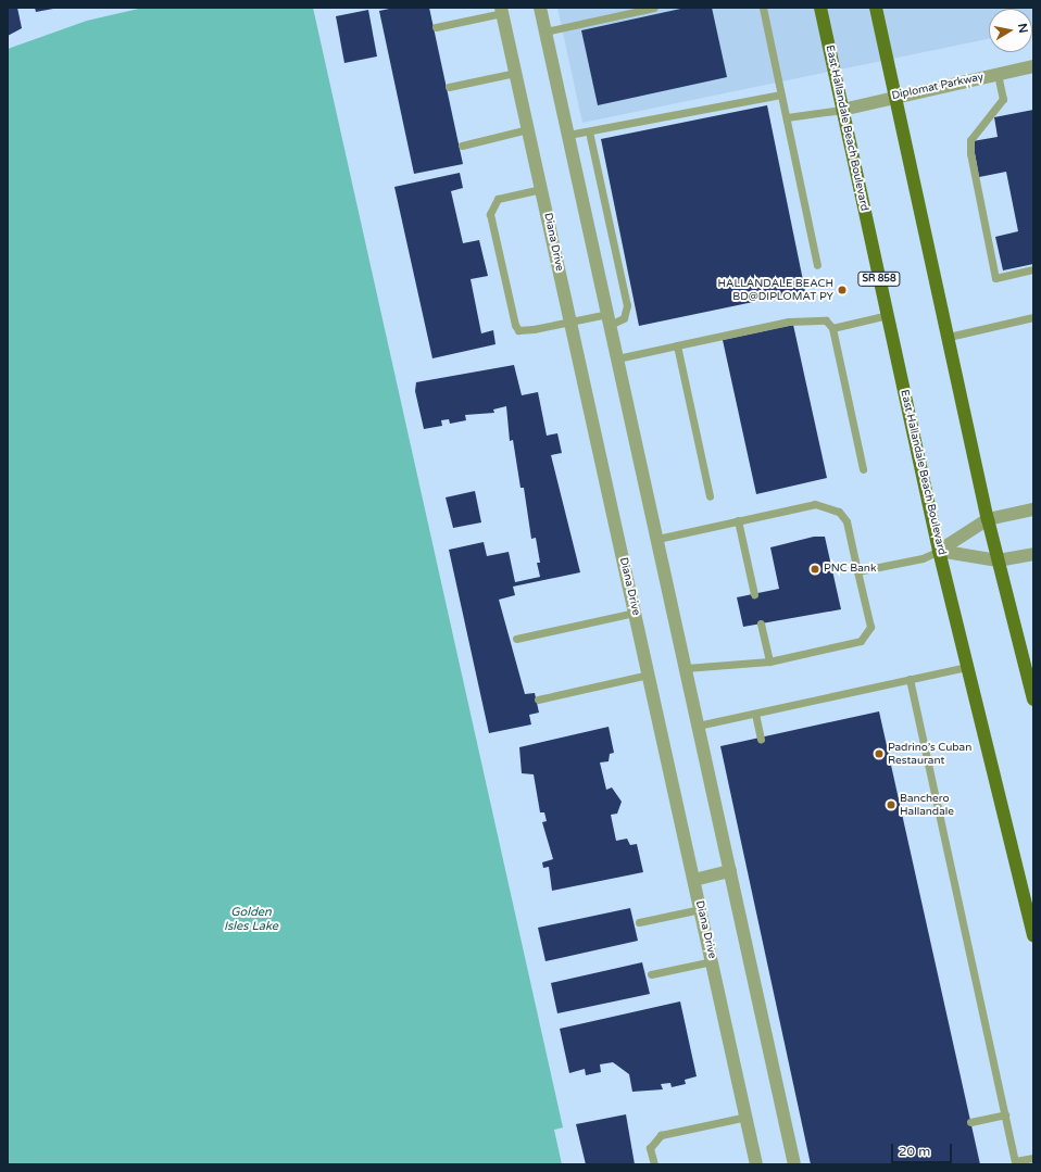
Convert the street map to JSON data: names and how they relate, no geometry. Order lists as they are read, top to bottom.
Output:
{
  "streets": {
    "main road": ["East Hallandale Beach Boulevard", "SR 858"],
    "street": ["Diplomat Parkway", "Diana Drive"]
  },
  "crossings": [
    ["Diplomat Parkway", "East Hallandale Beach Boulevard"]
  ],
  "water": ["Golden Isles Lake"],
  "places": [
    "HALLANDALE BEACH BD@DIPLOMAT PY",
    "PNC Bank",
    "Padrino’s Cuban Restaurant",
    "Banchero Hallandale"
  ],
  "scale_bar": "20 m",
  "north": "right"
}
